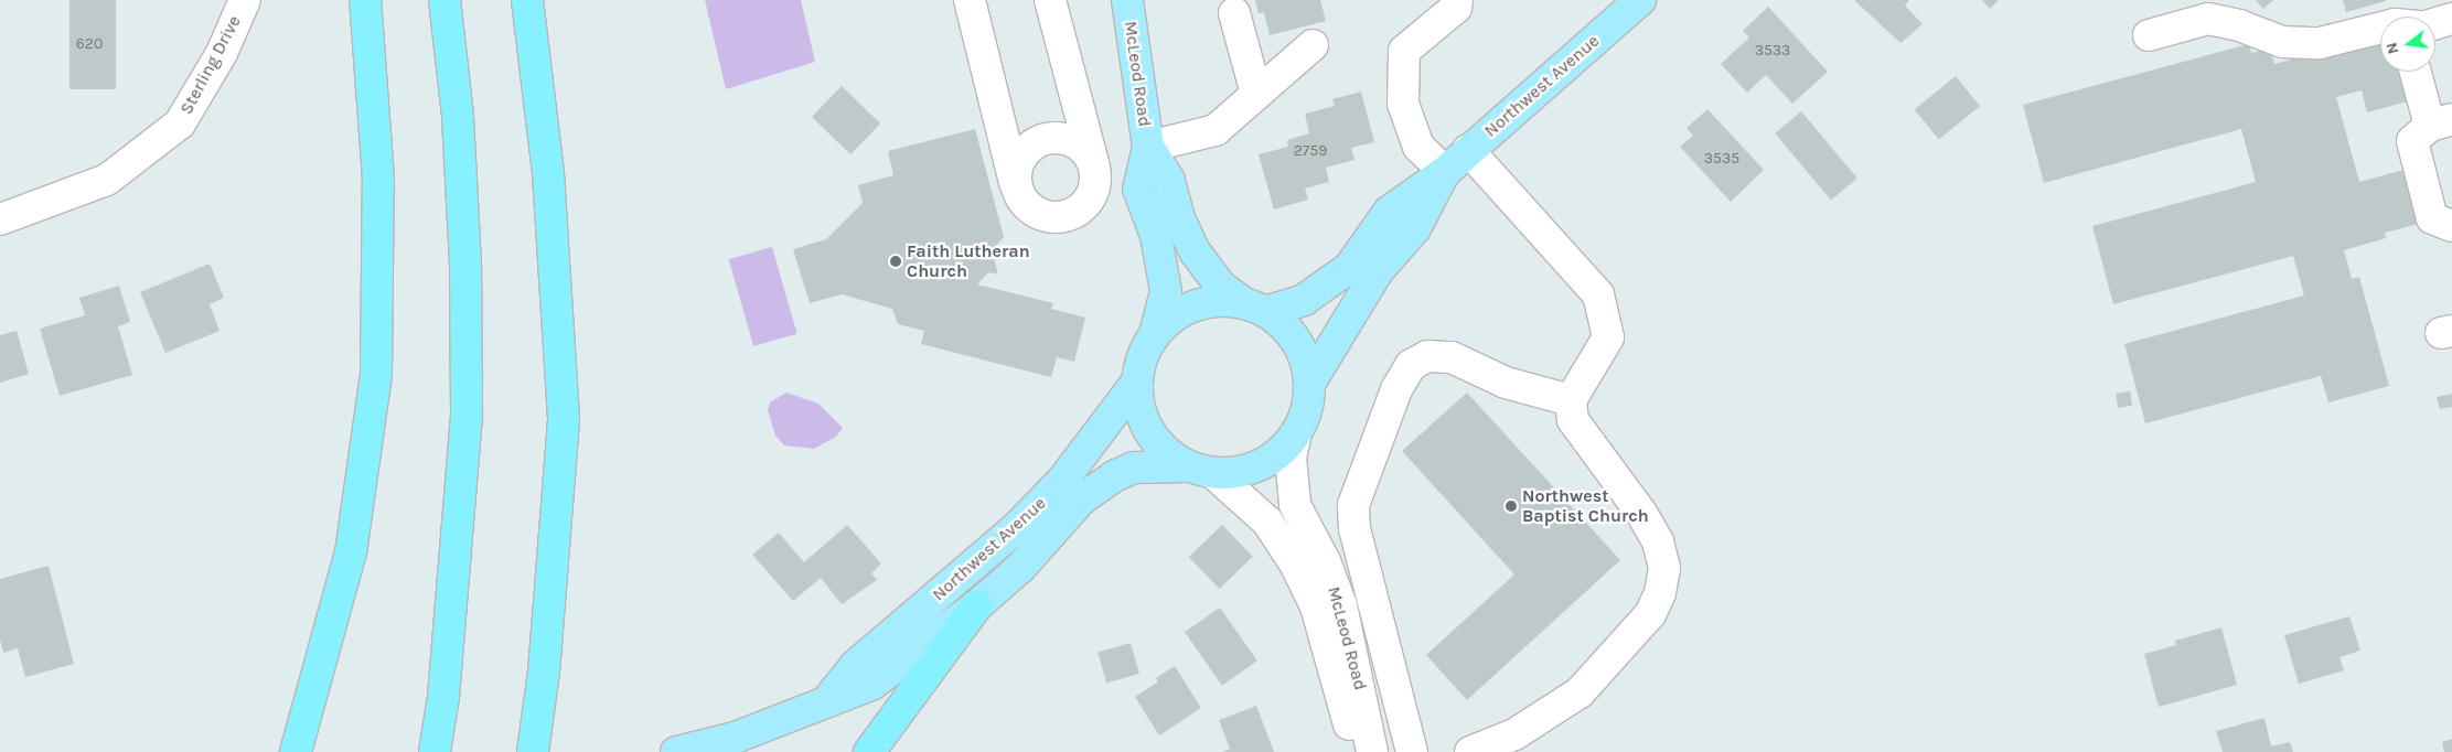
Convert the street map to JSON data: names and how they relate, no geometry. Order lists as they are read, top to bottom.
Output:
{
  "streets": {
    "main road": ["McLeod Road", "Northwest Avenue"],
    "street": ["Sterling Drive"]
  },
  "crossings": [
    ["McLeod Road", "Northwest Avenue"]
  ],
  "places": ["Faith Lutheran Church", "Northwest Baptist Church"],
  "house_numbers": [
    "620",
    "3533",
    "2759",
    "3535"
  ],
  "north": "left"
}
